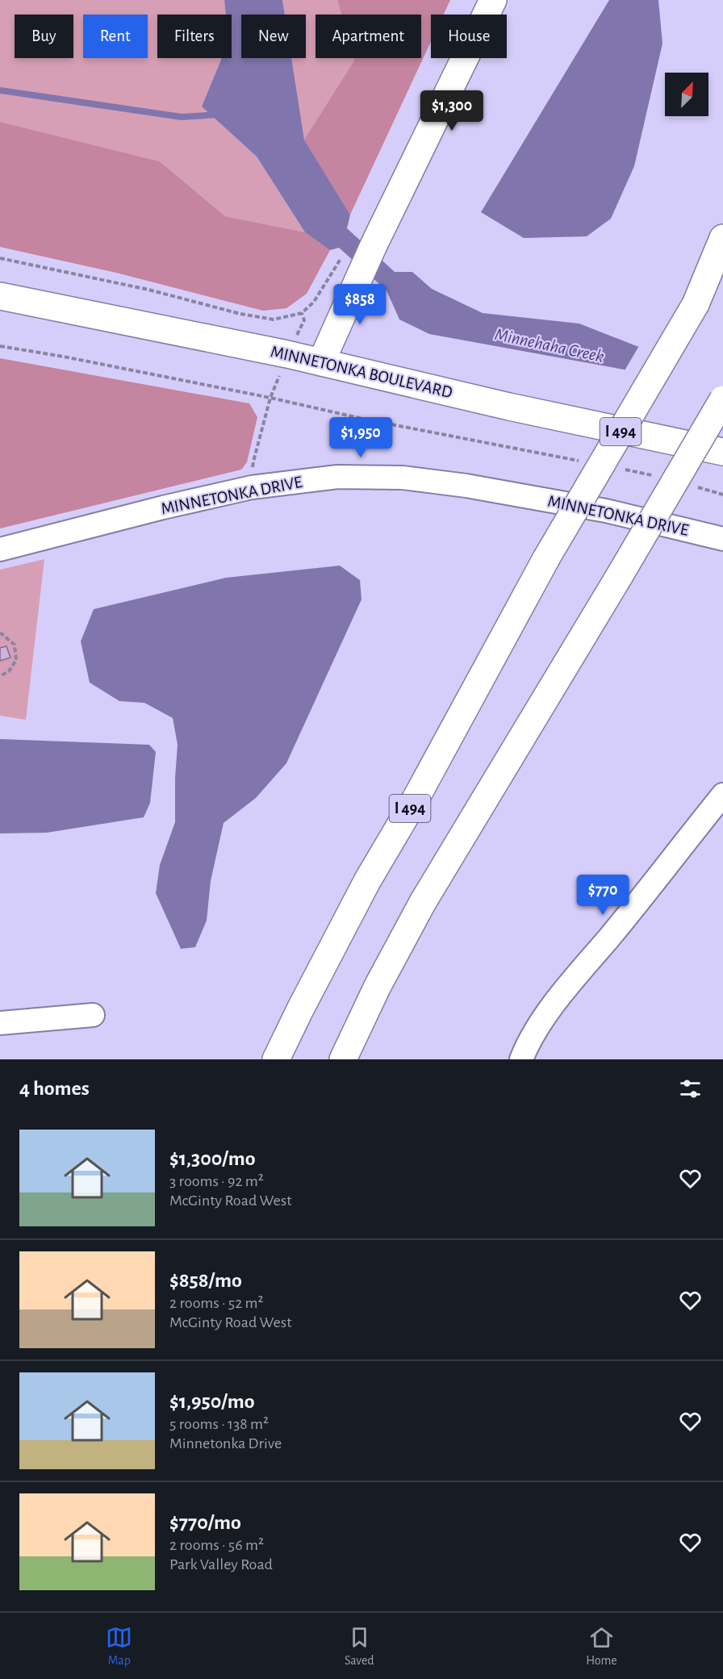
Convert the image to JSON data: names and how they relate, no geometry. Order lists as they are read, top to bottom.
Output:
{
  "streets": {
    "main road": ["MINNETONKA BOULEVARD", "I 494"],
    "street": ["MINNETONKA DRIVE"]
  },
  "water": ["Minnehaha Creek"],
  "north": "top right",
  "page": {
    "chip": [
      "Buy",
      "Rent",
      "Filters",
      "New",
      "Apartment",
      "House"
    ],
    "price": [
      "$1,300",
      "$858",
      "$1,950",
      "$770"
    ],
    "heading": "4 homes",
    "list": [
      {
        "name": "$1,300/mo",
        "note": "3 rooms · 92 m² · McGinty Road West"
      },
      {
        "name": "$858/mo",
        "note": "2 rooms · 52 m² · McGinty Road West"
      },
      {
        "name": "$1,950/mo",
        "note": "5 rooms · 138 m² · Minnetonka Drive"
      },
      {
        "name": "$770/mo",
        "note": "2 rooms · 56 m² · Park Valley Road"
      }
    ],
    "tabs": ["Map", "Saved", "Home"]
  }
}
